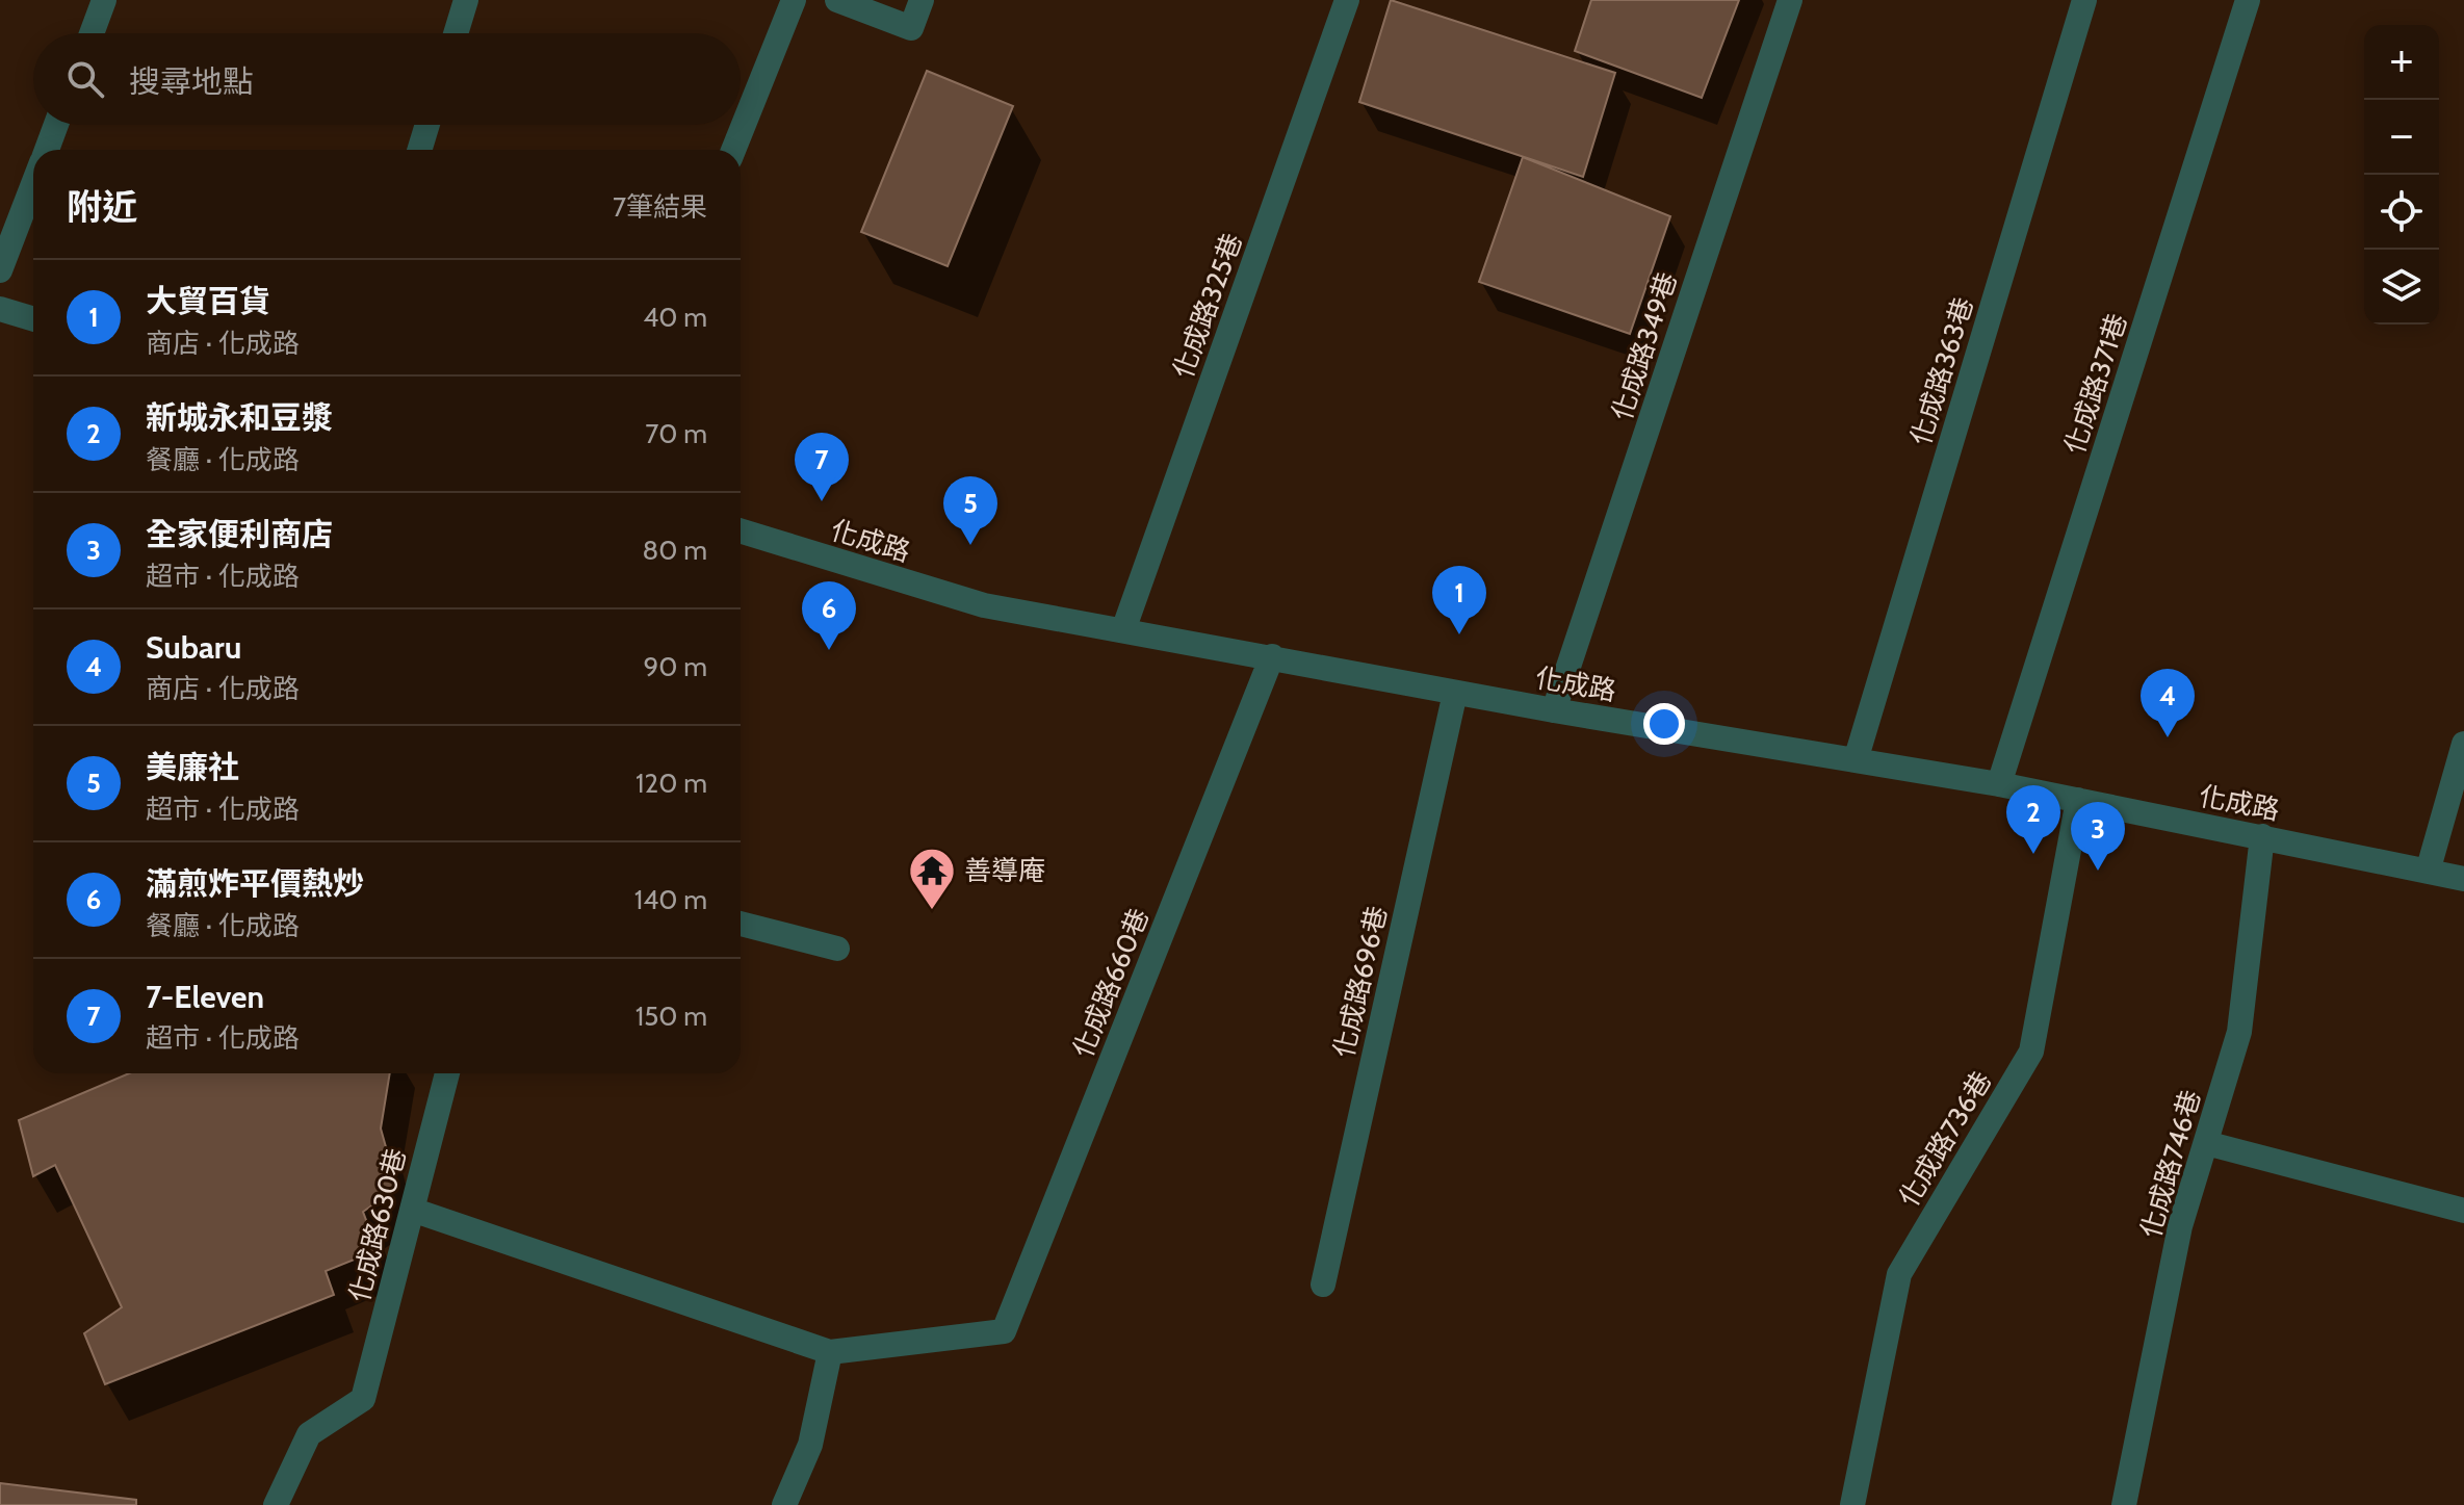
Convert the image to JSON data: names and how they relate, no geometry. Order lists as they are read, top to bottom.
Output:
{
  "streets": {
    "street": [
      "化成路325巷",
      "化成路349巷",
      "化成路363巷",
      "化成路371巷",
      "化成路",
      "化成路696巷",
      "化成路660巷",
      "化成路736巷",
      "化成路746巷",
      "化成路630巷"
    ]
  },
  "crossings": [
    ["化成路325巷", "化成路"],
    ["化成路349巷", "化成路"],
    ["化成路363巷", "化成路"],
    ["化成路371巷", "化成路"],
    ["化成路", "化成路696巷"],
    ["化成路", "化成路660巷"],
    ["化成路", "化成路736巷"],
    ["化成路", "化成路746巷"]
  ],
  "places": {
    "temple": ["善導庵"]
  },
  "page": {
    "map_buttons": ["+", "−"],
    "search": "搜尋地點",
    "heading": ["附近", "7筆結果"],
    "list": [
      {
        "mark": "1",
        "name": "大貿百貨",
        "note": "商店 · 化成路",
        "value": "40 m"
      },
      {
        "mark": "2",
        "name": "新城永和豆漿",
        "note": "餐廳 · 化成路",
        "value": "70 m"
      },
      {
        "mark": "3",
        "name": "全家便利商店",
        "note": "超市 · 化成路",
        "value": "80 m"
      },
      {
        "mark": "4",
        "name": "Subaru",
        "note": "商店 · 化成路",
        "value": "90 m"
      },
      {
        "mark": "5",
        "name": "美廉社",
        "note": "超市 · 化成路",
        "value": "120 m"
      },
      {
        "mark": "6",
        "name": "滿煎炸平價熱炒",
        "note": "餐廳 · 化成路",
        "value": "140 m"
      },
      {
        "mark": "7",
        "name": "7-Eleven",
        "note": "超市 · 化成路",
        "value": "150 m"
      }
    ],
    "pins": [
      "7",
      "5",
      "1",
      "6",
      "4",
      "2",
      "3"
    ]
  }
}
